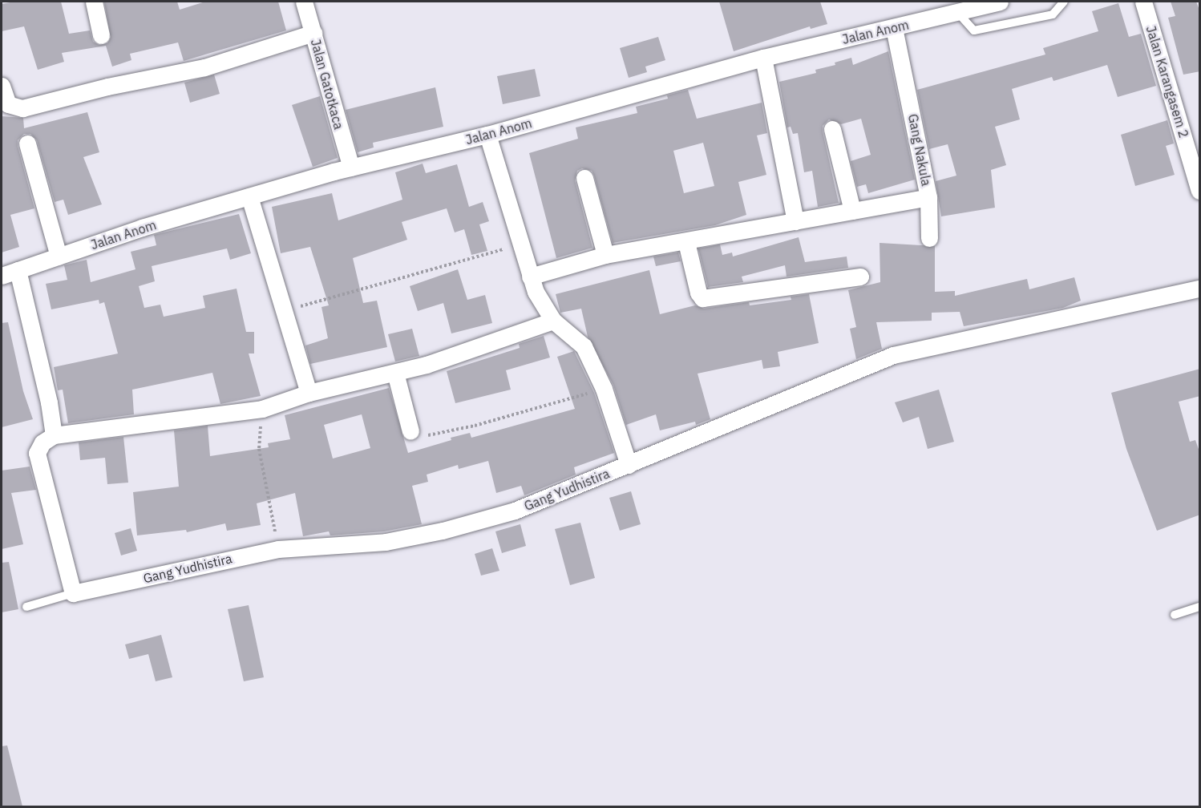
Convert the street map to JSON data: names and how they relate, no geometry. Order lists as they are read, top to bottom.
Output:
{
  "streets": {
    "street": [
      "Jalan Anom",
      "Jalan Karangasem 2",
      "Jalan Gatotkaca",
      "Gang Nakula",
      "Gang Yudhistira"
    ]
  },
  "crossings": [
    ["Jalan Anom", "Jalan Gatotkaca"],
    ["Jalan Anom", "Gang Nakula"]
  ]
}
